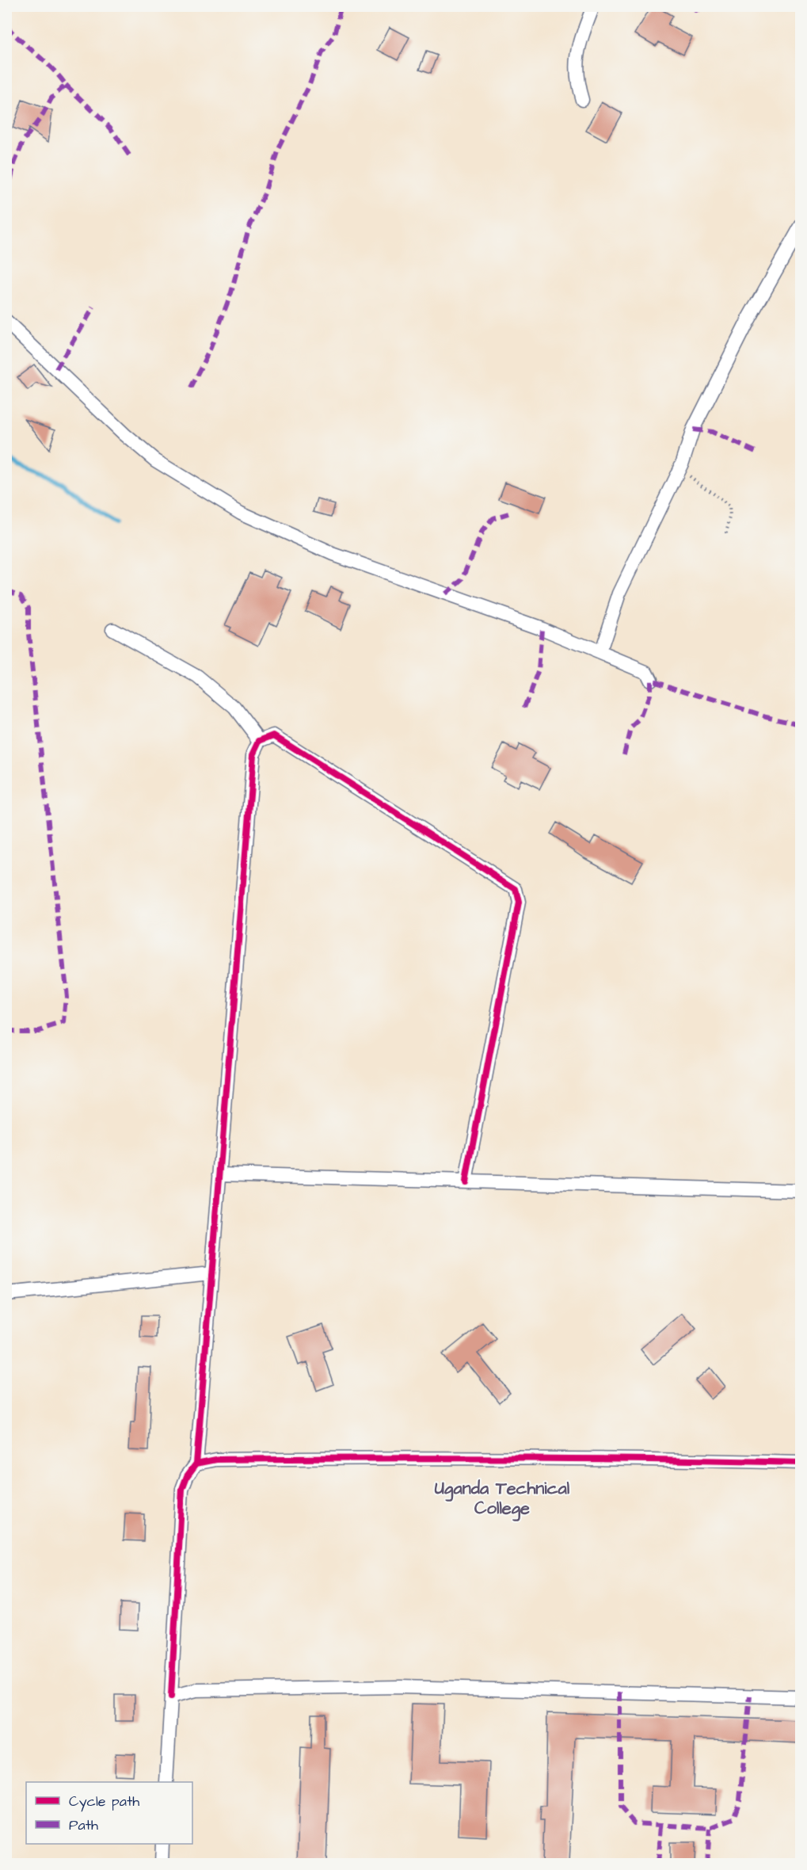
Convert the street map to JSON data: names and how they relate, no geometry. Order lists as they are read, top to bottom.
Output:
{
  "districts": ["Uganda Technical College"],
  "legend": ["Cycle path", "Path"]
}
